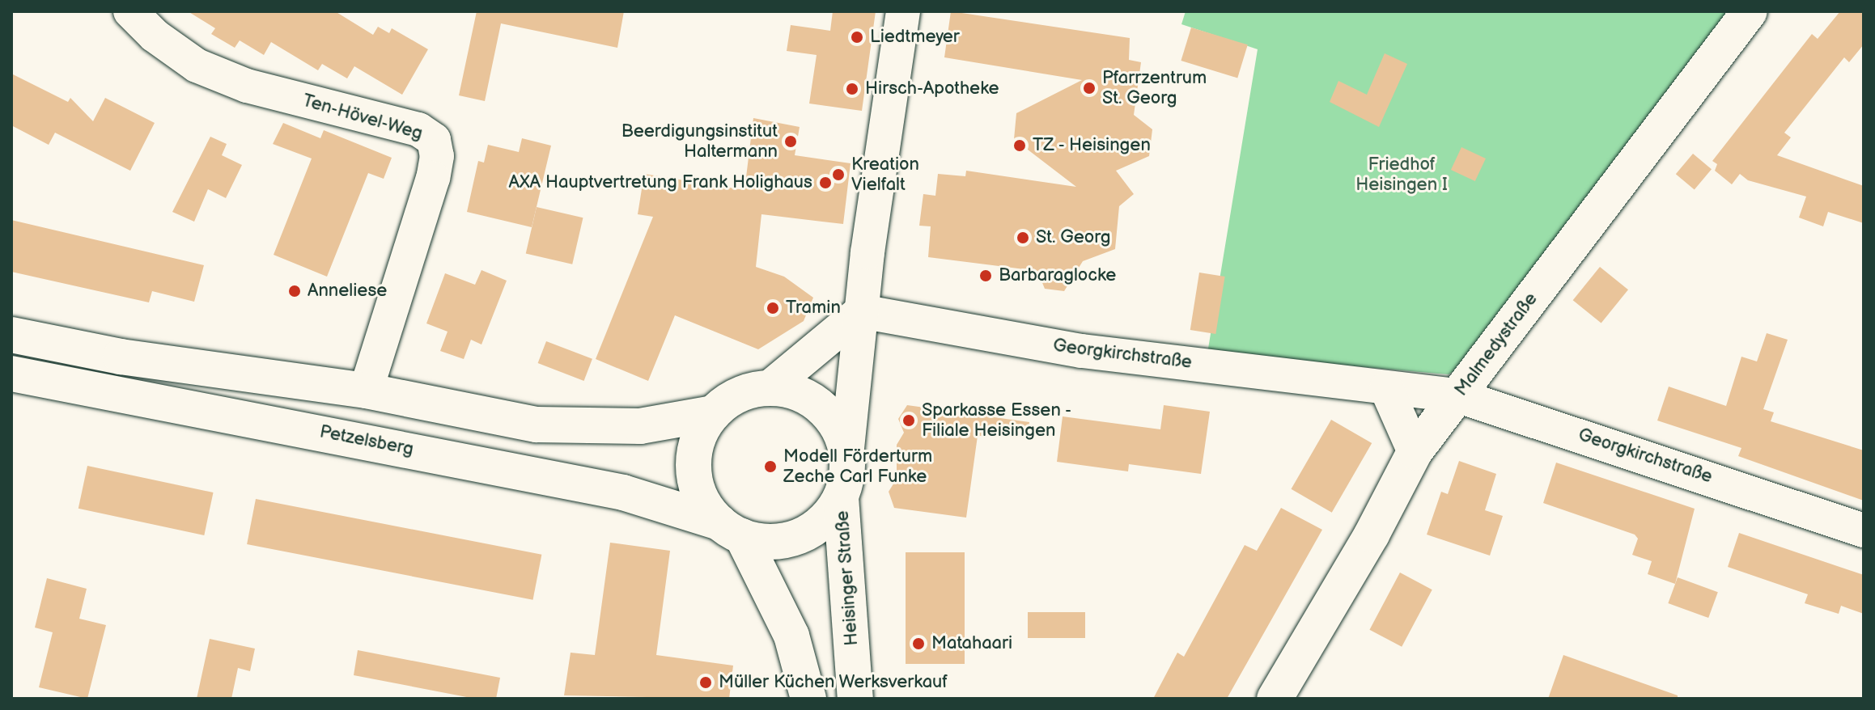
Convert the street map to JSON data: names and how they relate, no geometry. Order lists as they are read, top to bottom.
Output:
{
  "streets": {
    "main road": ["Malmedystraße", "Petzelsberg", "Heisinger Straße"],
    "street": ["Ten-Hövel-Weg", "Georgkirchstraße"]
  },
  "crossings": [
    ["Malmedystraße", "Georgkirchstraße"],
    ["Petzelsberg", "Heisinger Straße"]
  ],
  "parks": ["Friedhof Heisingen I"],
  "places": [
    "Liedtmeyer",
    "Pfarrzentrum St. Georg",
    "Hirsch-Apotheke",
    "Beerdigungsinstitut Haltermann",
    "TZ - Heisingen",
    "Kreation Vielfalt",
    "AXA Hauptvertretung Frank Holighaus",
    "St. Georg",
    "Barbaraglocke",
    "Anneliese",
    "Tramin",
    "Sparkasse Essen - Filiale Heisingen",
    "Modell Förderturm Zeche Carl Funke",
    "Matahaari",
    "Müller Küchen Werksverkauf"
  ]
}
